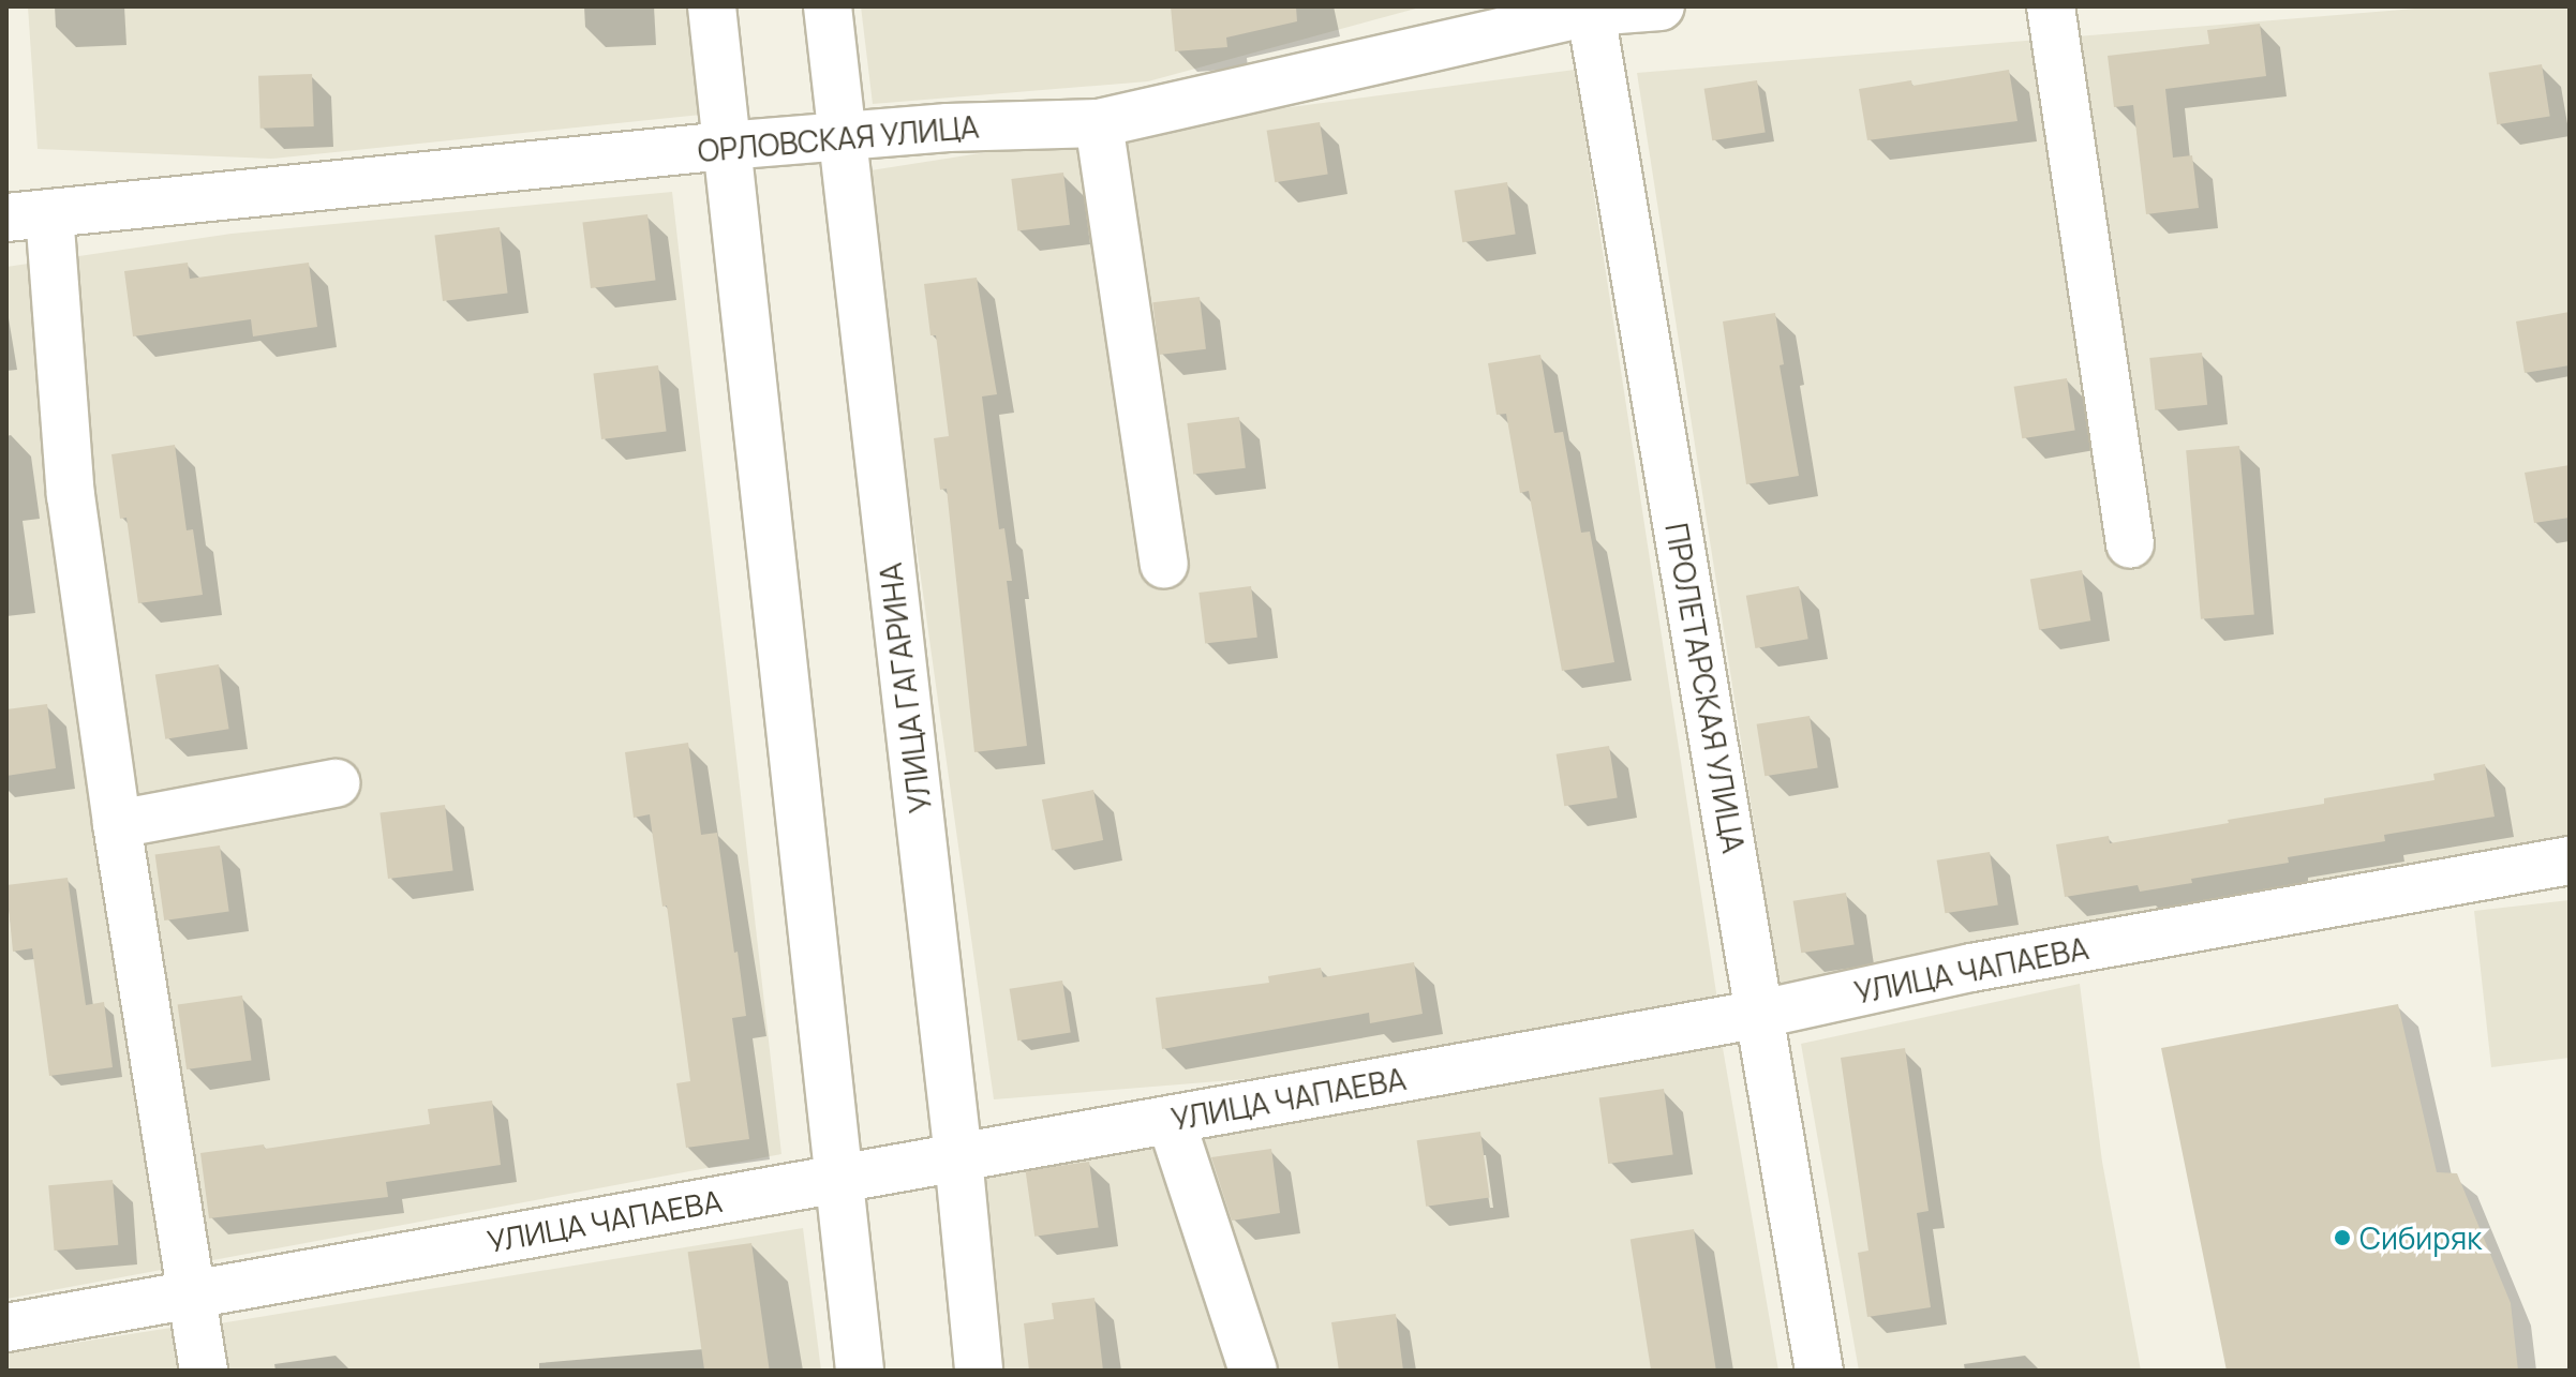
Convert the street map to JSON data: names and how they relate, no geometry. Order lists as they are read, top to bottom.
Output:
{
  "streets": {
    "street": [
      "ОРЛОВСКАЯ УЛИЦА",
      "УЛИЦА ГАГАРИНА",
      "ПРОЛЕТАРСКАЯ УЛИЦА",
      "УЛИЦА ЧАПАЕВА"
    ]
  },
  "crossings": [
    ["ОРЛОВСКАЯ УЛИЦА", "УЛИЦА ГАГАРИНА"],
    ["ОРЛОВСКАЯ УЛИЦА", "ПРОЛЕТАРСКАЯ УЛИЦА"],
    ["УЛИЦА ГАГАРИНА", "УЛИЦА ЧАПАЕВА"],
    ["ПРОЛЕТАРСКАЯ УЛИЦА", "УЛИЦА ЧАПАЕВА"]
  ],
  "places": ["Сибиряк"]
}
